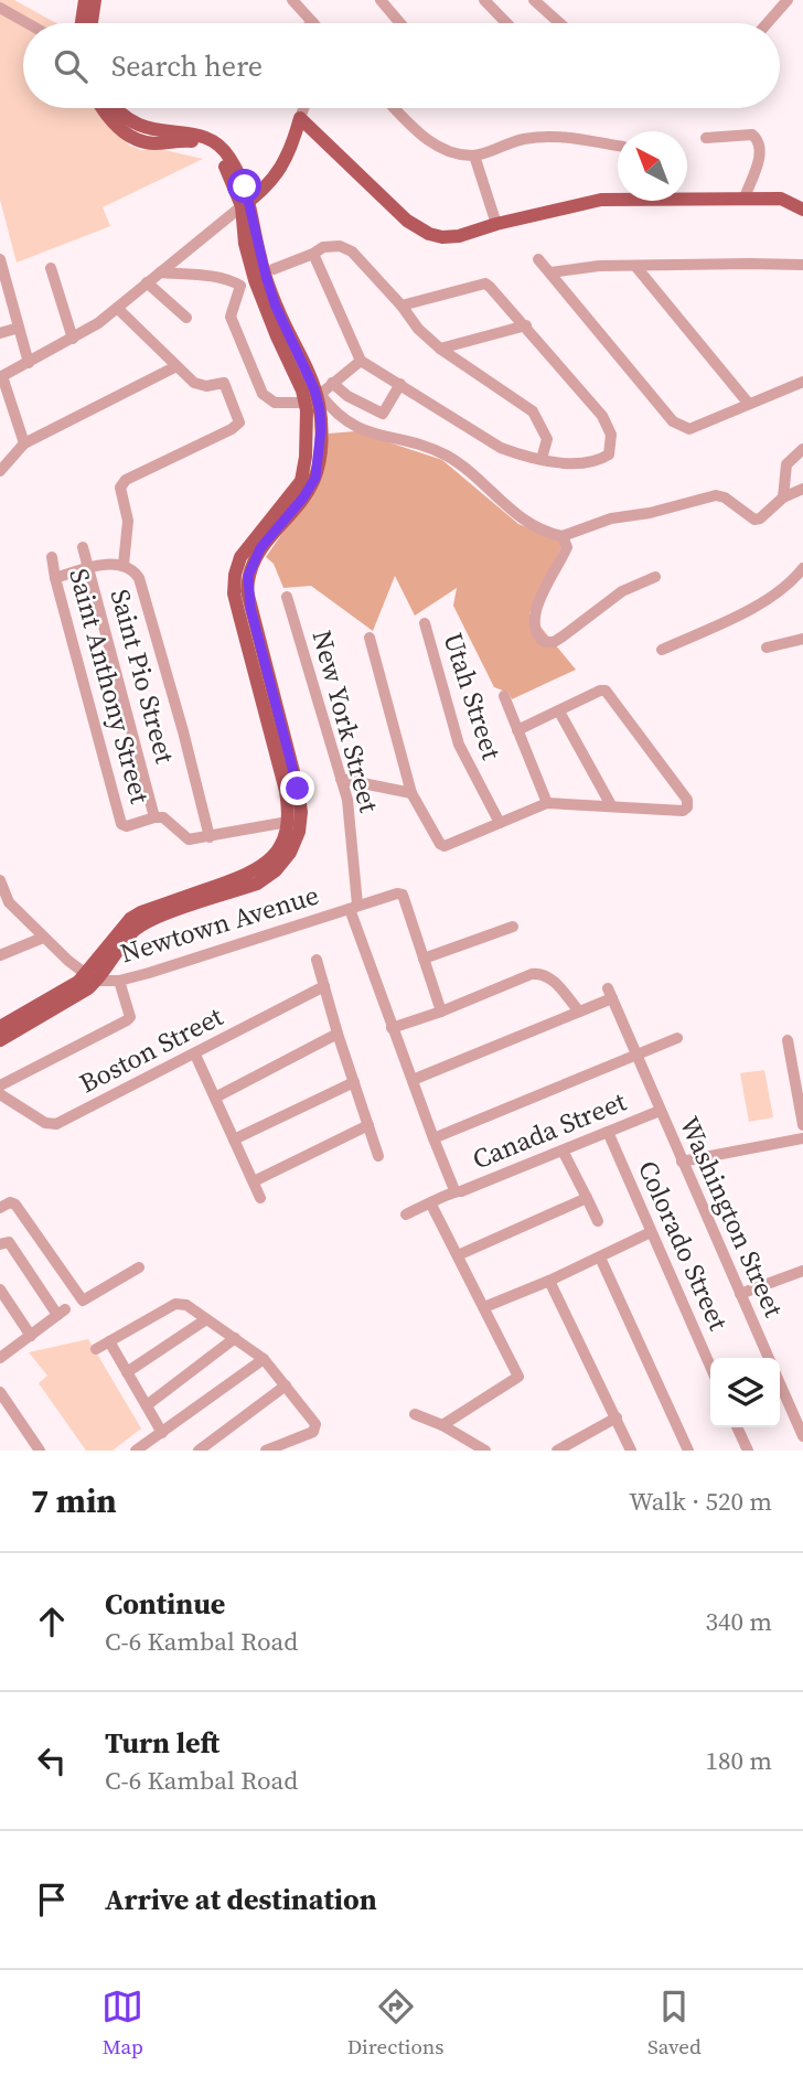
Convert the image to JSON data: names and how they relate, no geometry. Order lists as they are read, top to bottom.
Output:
{
  "streets": {
    "street": [
      "Saint Pio Street",
      "Saint Anthony Street",
      "Utah Street",
      "New York Street",
      "Newtown Avenue",
      "Boston Street",
      "Canada Street",
      "Washington Street",
      "Colorado Street"
    ]
  },
  "crossings": [
    ["Saint Pio Street", "Saint Anthony Street"],
    ["New York Street", "Newtown Avenue"],
    ["New York Street", "Canada Street"],
    ["Canada Street", "Washington Street"],
    ["Canada Street", "Colorado Street"]
  ],
  "north": "top left",
  "page": {
    "search": "Search here",
    "heading": ["7 min", "Walk · 520 m"],
    "list": [
      ["Continue", "C-6 Kambal Road", "340 m"],
      ["Turn left", "C-6 Kambal Road", "180 m"],
      "Arrive at destination"
    ],
    "nav": ["Map", "Directions", "Saved"]
  }
}
